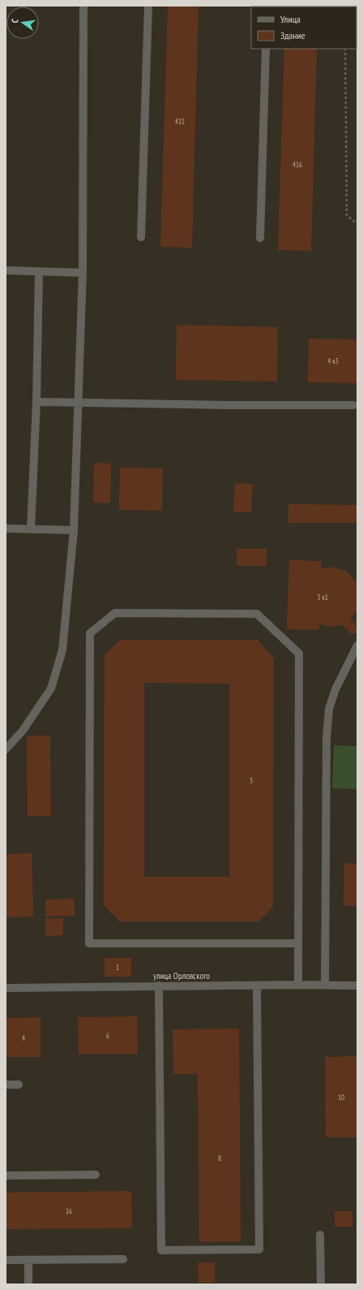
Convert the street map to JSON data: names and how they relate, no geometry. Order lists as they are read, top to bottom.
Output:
{
  "streets": {
    "street": ["улица Орловского"]
  },
  "house_numbers": [
    "415",
    "416",
    "4 к3",
    "3 к1",
    "3",
    "1",
    "6",
    "4",
    "10",
    "8",
    "16"
  ],
  "legend": ["Улица", "Здание"],
  "north": "left"
}
